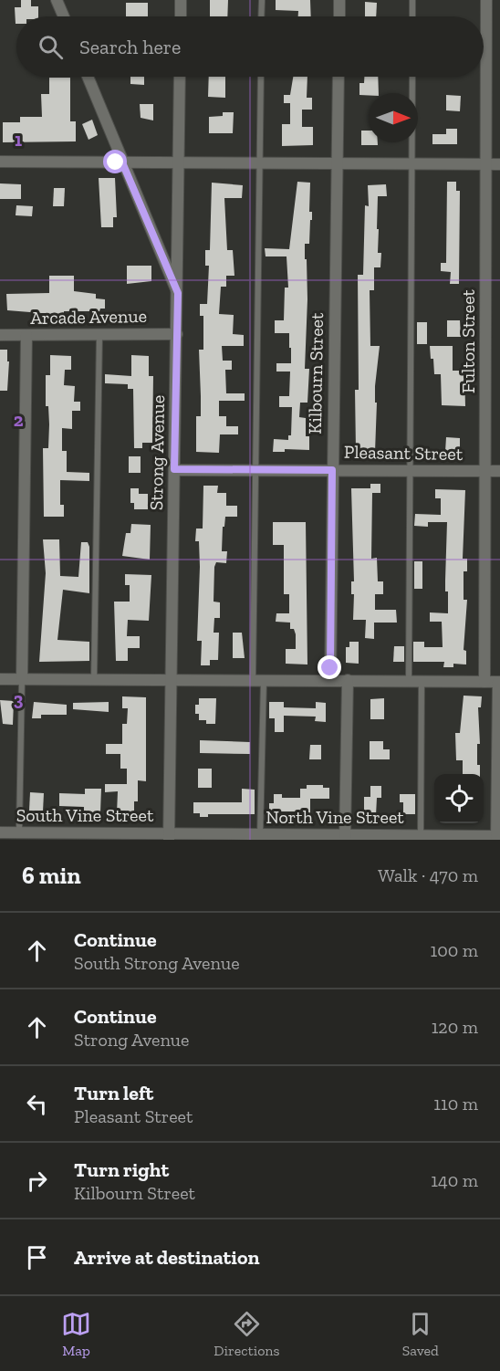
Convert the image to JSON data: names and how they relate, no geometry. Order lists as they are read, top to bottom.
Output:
{
  "streets": {
    "street": [
      "Arcade Avenue",
      "Fulton Street",
      "Kilbourn Street",
      "Strong Avenue",
      "Pleasant Street",
      "South Vine Street",
      "North Vine Street"
    ]
  },
  "crossings": [
    ["Arcade Avenue", "Strong Avenue"],
    ["Fulton Street", "Pleasant Street"],
    ["Kilbourn Street", "Pleasant Street"],
    ["Strong Avenue", "Pleasant Street"],
    ["Strong Avenue", "South Vine Street"],
    ["Strong Avenue", "North Vine Street"],
    ["South Vine Street", "North Vine Street"]
  ],
  "north": "right",
  "page": {
    "search": "Search here",
    "heading": ["6 min", "Walk · 470 m"],
    "list": [
      ["Continue", "South Strong Avenue", "100 m"],
      ["Continue", "Strong Avenue", "120 m"],
      ["Turn left", "Pleasant Street", "110 m"],
      ["Turn right", "Kilbourn Street", "140 m"],
      "Arrive at destination"
    ],
    "nav": ["Map", "Directions", "Saved"]
  },
  "grid": {
    "rows": ["1", "2", "3"]
  }
}
